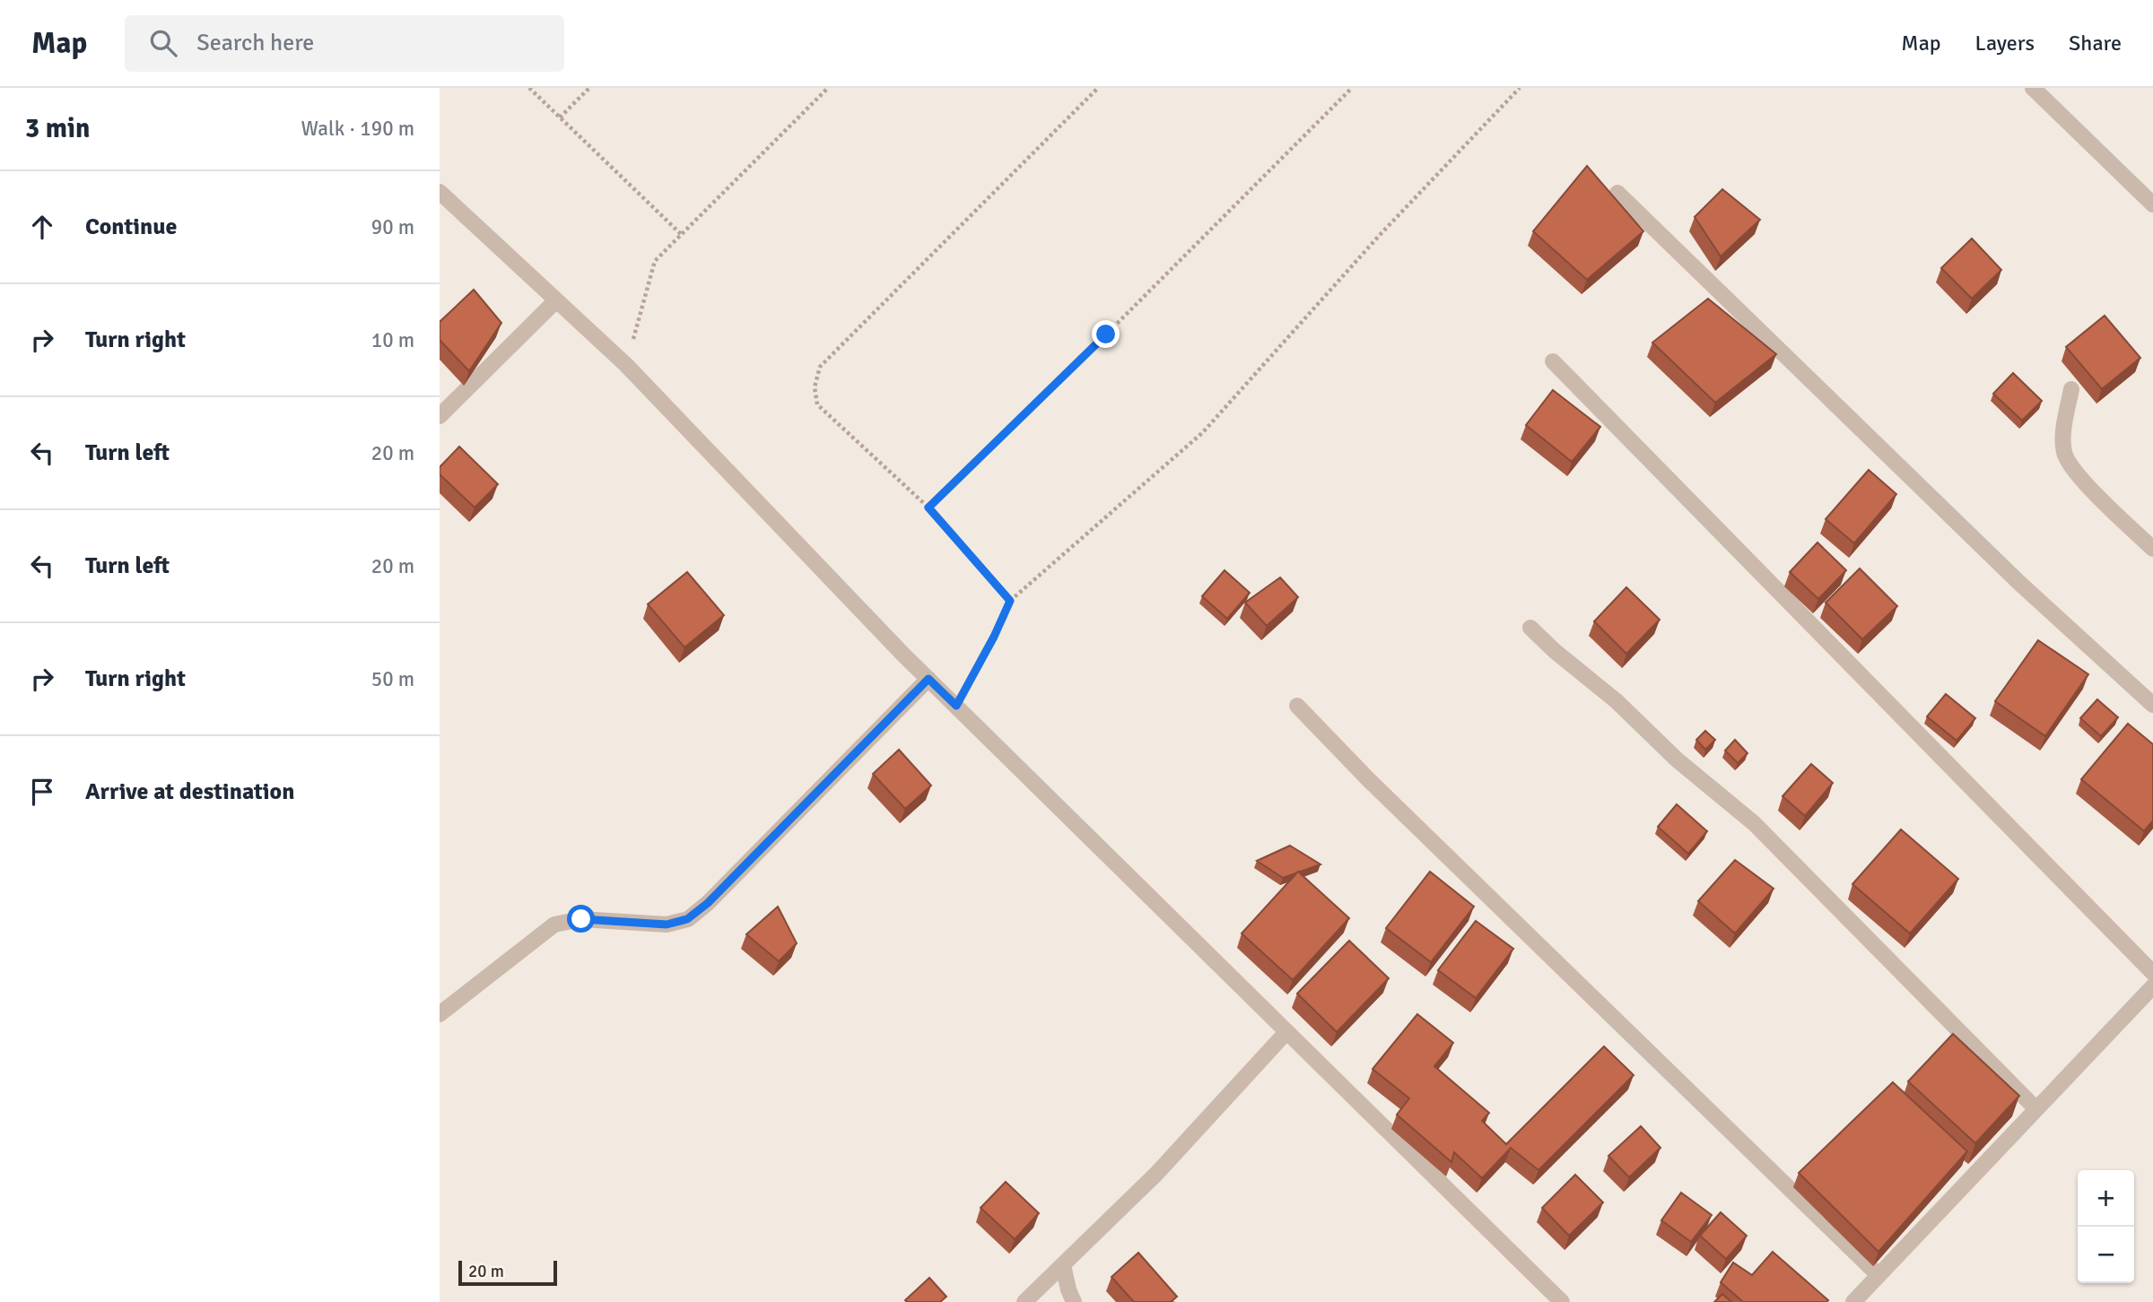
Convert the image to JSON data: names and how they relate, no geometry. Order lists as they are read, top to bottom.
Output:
{
  "scale_bar": "20 m",
  "page": {
    "header": "Map",
    "search": "Search here",
    "nav": ["Map", "Layers", "Share"],
    "heading": ["3 min", "Walk · 190 m"],
    "list": [
      ["Continue", "90 m"],
      ["Turn right", "10 m"],
      ["Turn left", "20 m"],
      ["Turn left", "20 m"],
      ["Turn right", "50 m"],
      "Arrive at destination"
    ],
    "map_buttons": ["+", "−"],
    "scale": "20 m"
  }
}
